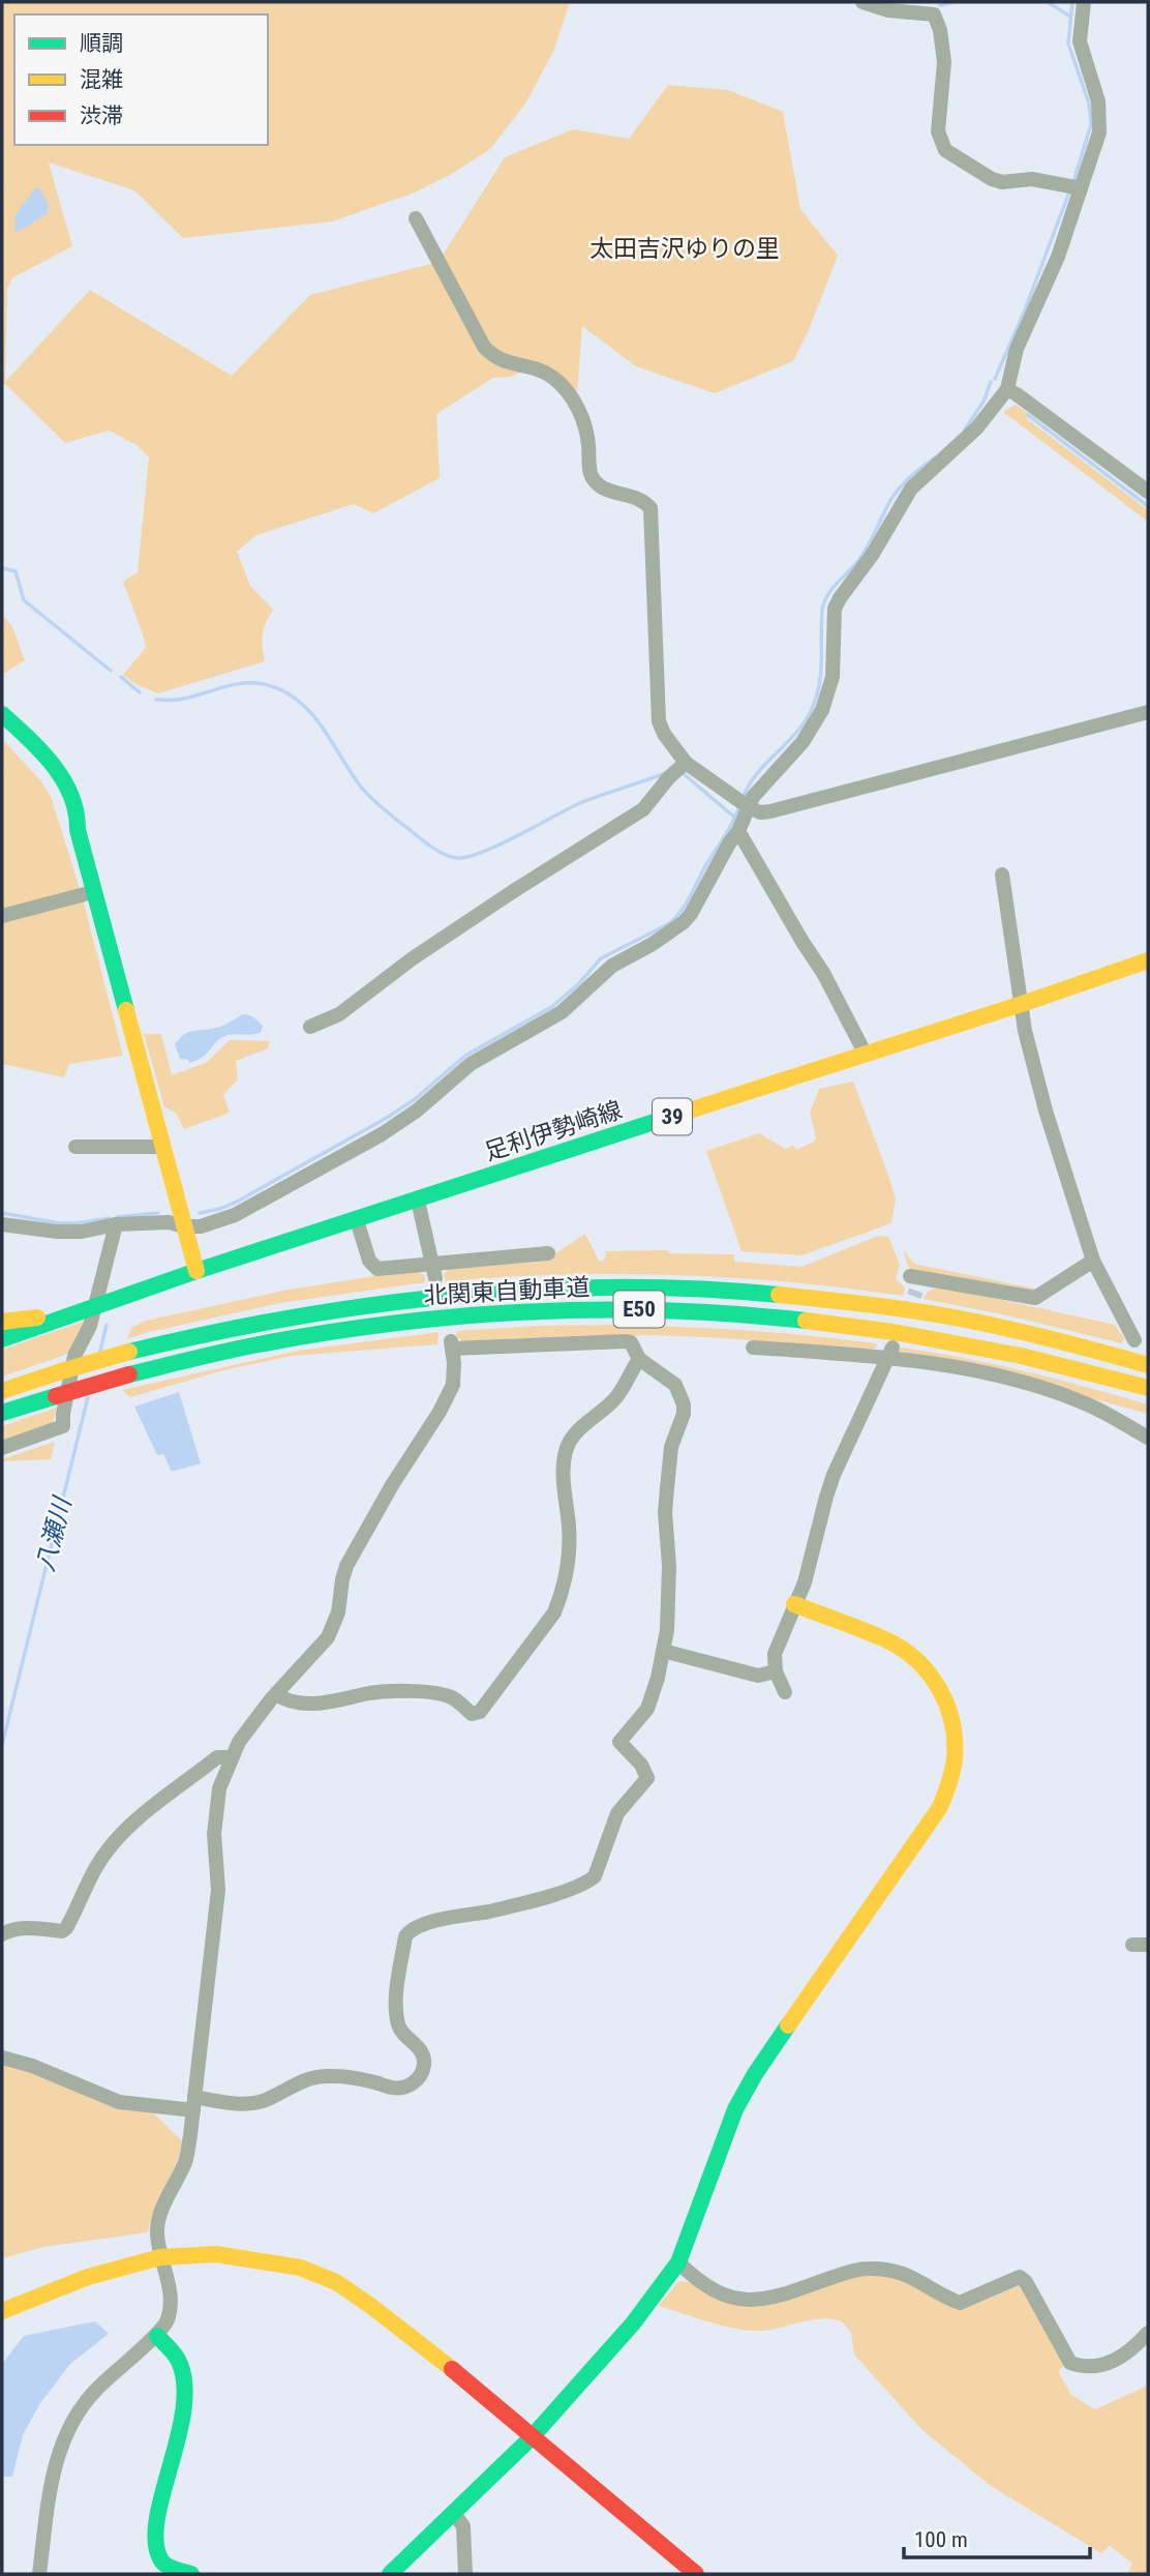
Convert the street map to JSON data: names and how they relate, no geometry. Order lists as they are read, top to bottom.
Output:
{
  "streets": {
    "main road": [
      "39",
      "足利伊勢崎線",
      "北関東自動車道",
      "E50"
    ]
  },
  "water": ["八瀬川"],
  "parks": ["太田吉沢ゆりの里"],
  "legend": ["順調", "混雑", "渋滞"],
  "scale_bar": "100 m"
}
